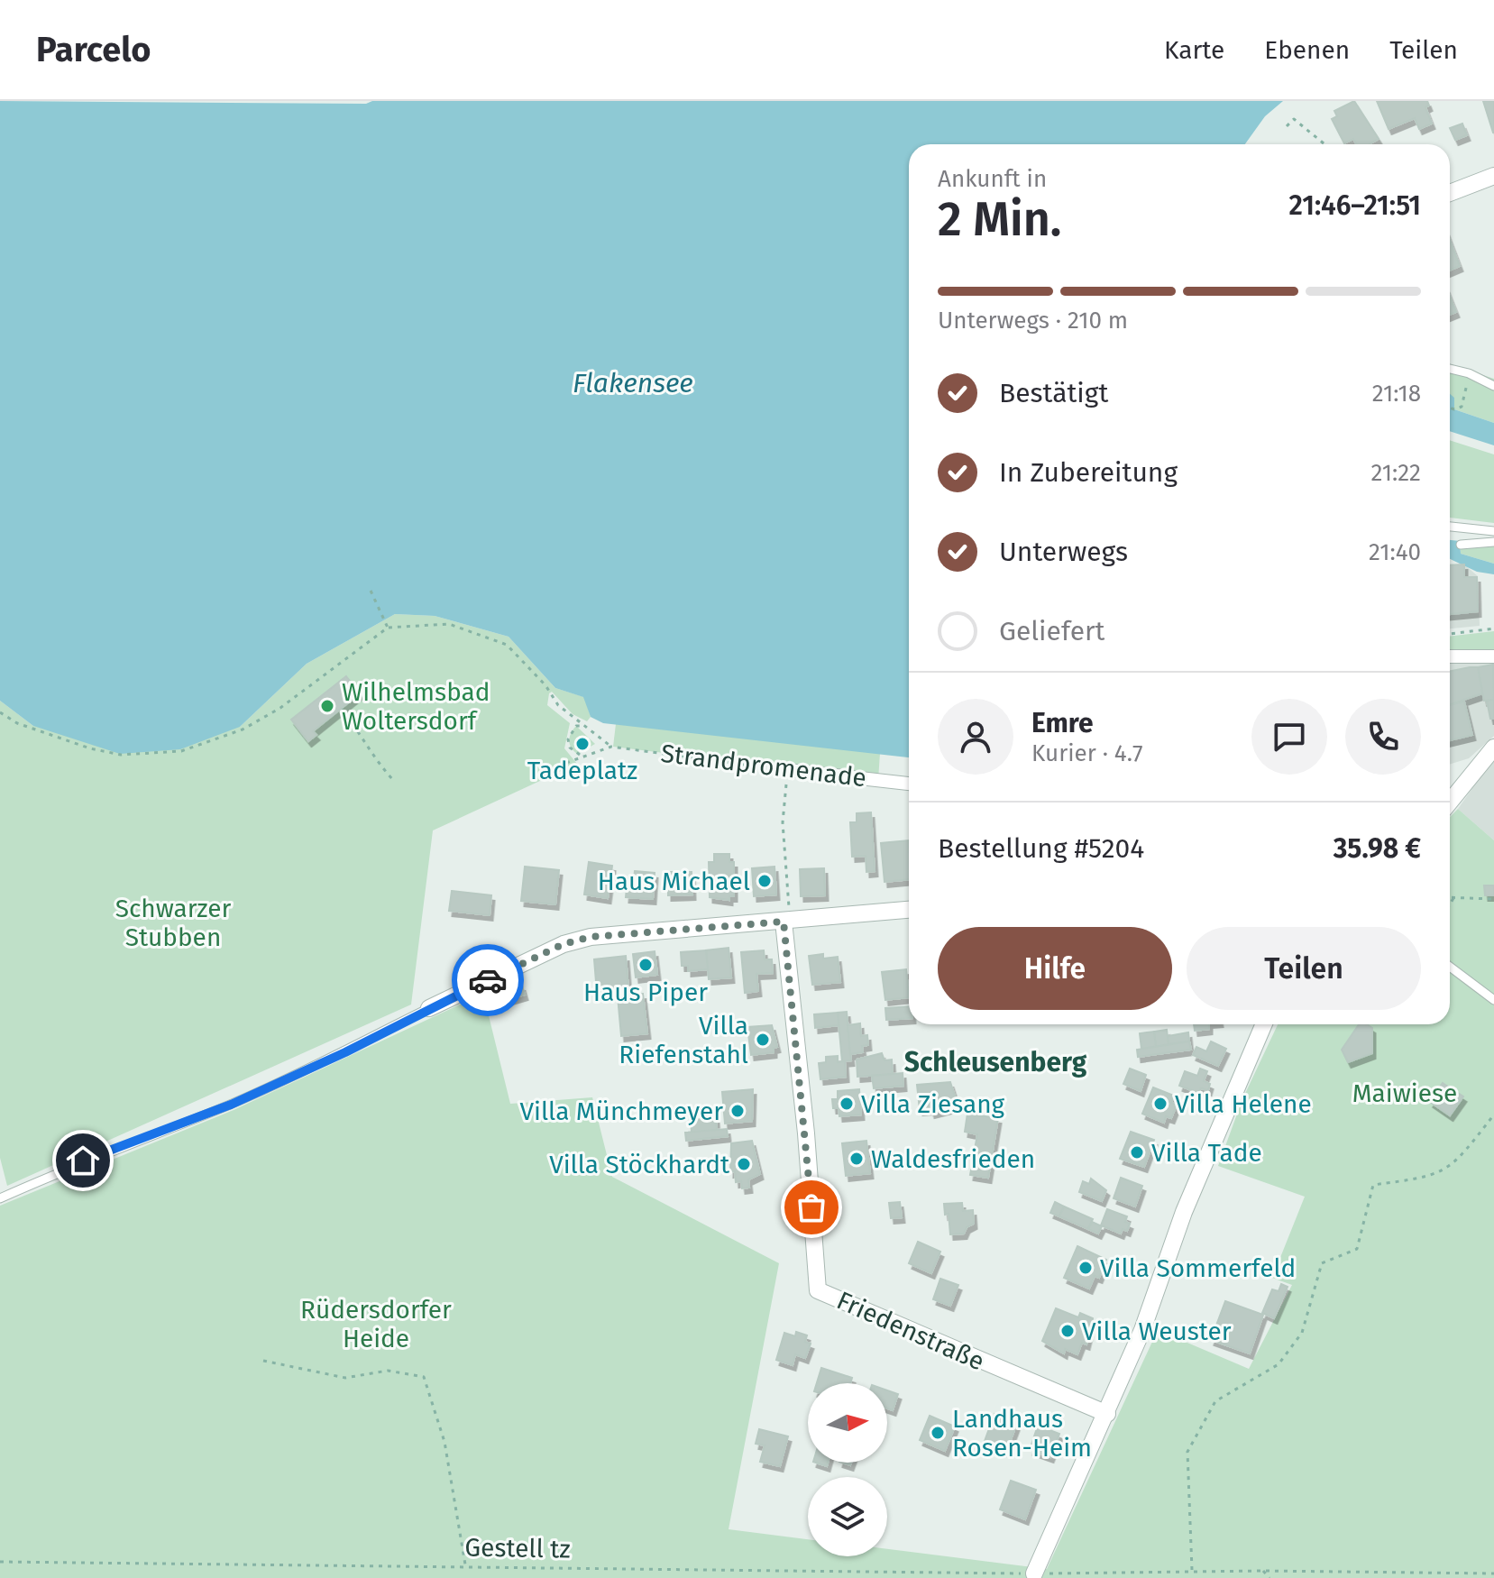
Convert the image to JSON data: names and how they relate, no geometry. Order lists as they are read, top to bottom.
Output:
{
  "streets": {
    "street": ["Strandpromenade", "Friedenstraße"],
    "path": ["Gestell tz"]
  },
  "districts": ["Schleusenberg"],
  "water": ["Flakensee"],
  "parks": ["Schwarzer Stubben", "Maiwiese", "Rüdersdorfer Heide"],
  "places": [
    "Wilhelmsbad Woltersdorf",
    "Tadeplatz",
    "Haus Michael",
    "Haus Piper",
    "Villa Riefenstahl",
    "Villa Ziesang",
    "Villa Helene",
    "Villa Münchmeyer",
    "Villa Tade",
    "Waldesfrieden",
    "Villa Stöckhardt",
    "Villa Sommerfeld",
    "Villa Weuster",
    "Landhaus Rosen-Heim"
  ],
  "north": "right",
  "page": {
    "header": "Parcelo",
    "nav": ["Karte", "Ebenen", "Teilen"],
    "heading": ["2 Min.", "Ankunft in", "21:46–21:51"],
    "panel": [
      "Emre",
      "Kurier · 4.7",
      "Bestellung #5204",
      "35.98 €"
    ],
    "bar": "Unterwegs · 210 m",
    "list": [
      ["Bestätigt", "21:18"],
      ["In Zubereitung", "21:22"],
      ["Unterwegs", "21:40"],
      "Geliefert"
    ],
    "buttons": ["Hilfe", "Teilen"]
  }
}
